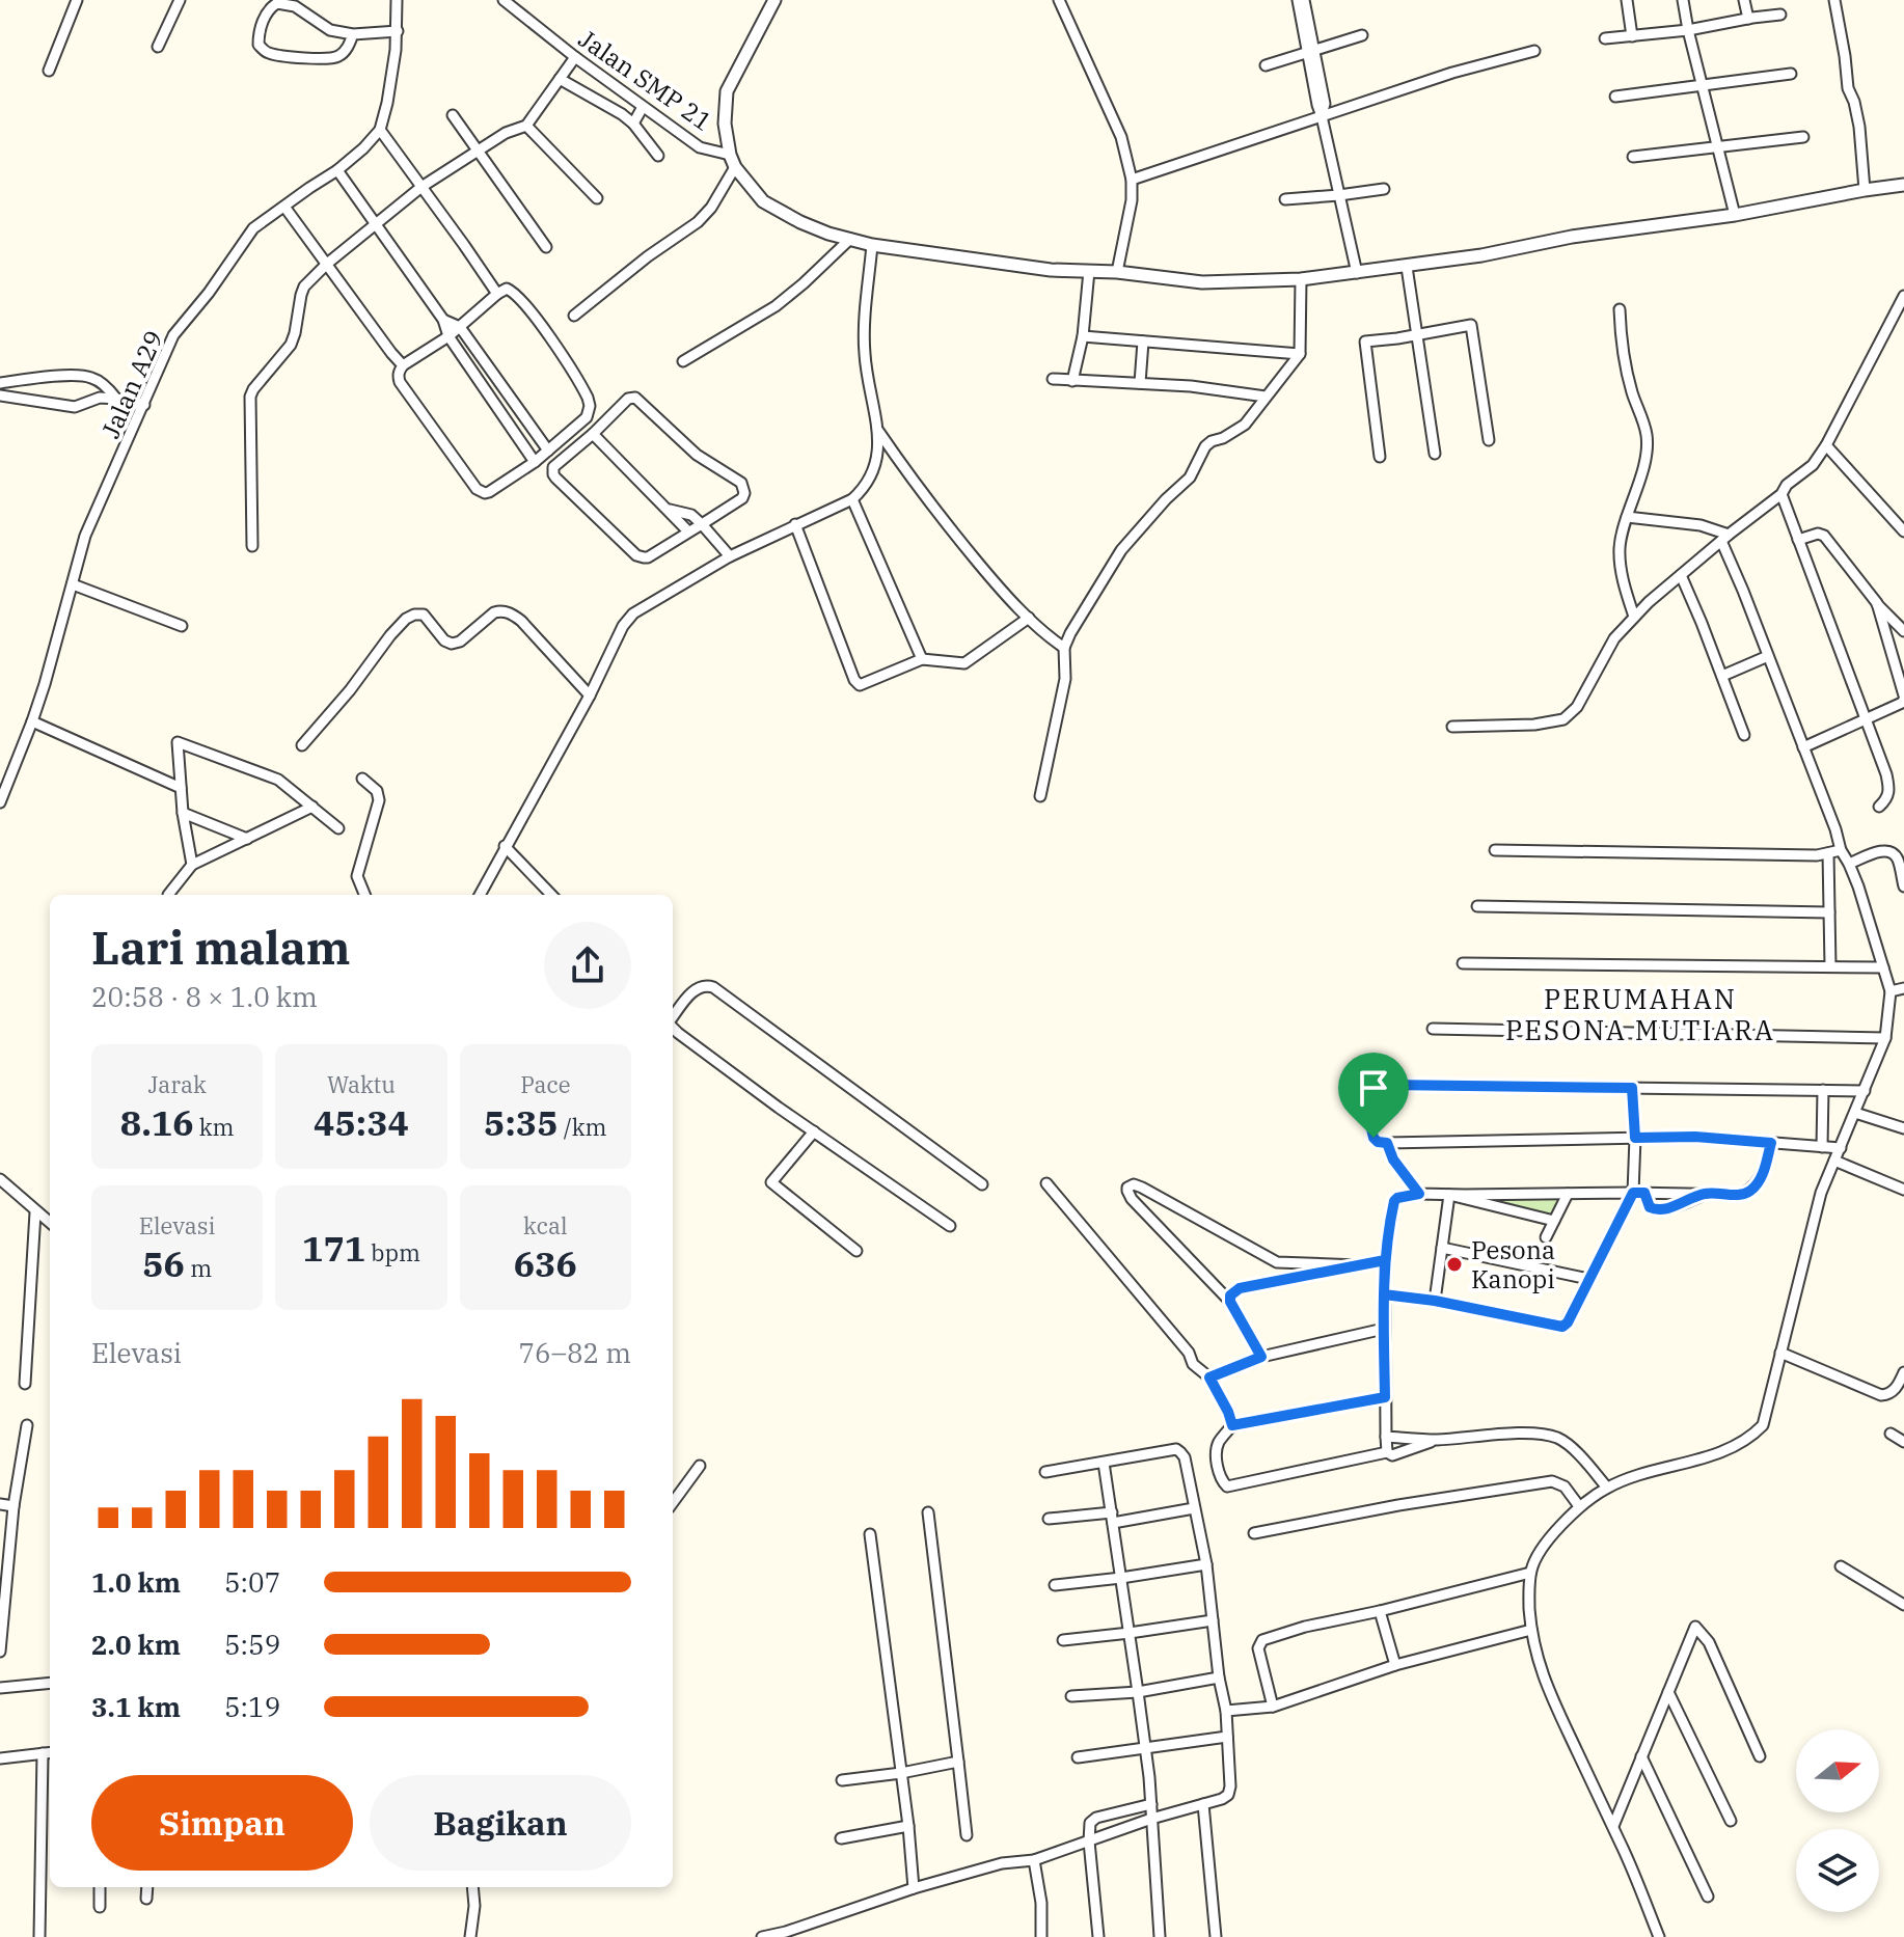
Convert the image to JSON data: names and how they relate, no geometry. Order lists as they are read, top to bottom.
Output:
{
  "streets": {
    "street": ["Jalan SMP 21", "Jalan A29"]
  },
  "districts": ["PERUMAHAN PESONA MUTIARA"],
  "places": ["Pesona Kanopi"],
  "north": "right",
  "page": {
    "heading": ["Lari malam", "20:58 · 8 × 1.0 km"],
    "stats": [
      ["Jarak", "8.16 km"],
      ["Waktu", "45:34"],
      ["Pace", "5:35 /km"],
      ["Elevasi", "56 m"],
      ["171 bpm"],
      ["kcal", "636"]
    ],
    "chart": ["Elevasi", "76–82 m"],
    "list": [
      {
        "name": "1.0 km",
        "note": "5:07"
      },
      {
        "name": "2.0 km",
        "note": "5:59"
      },
      {
        "name": "3.1 km",
        "note": "5:19"
      }
    ],
    "buttons": ["Simpan", "Bagikan"]
  }
}
